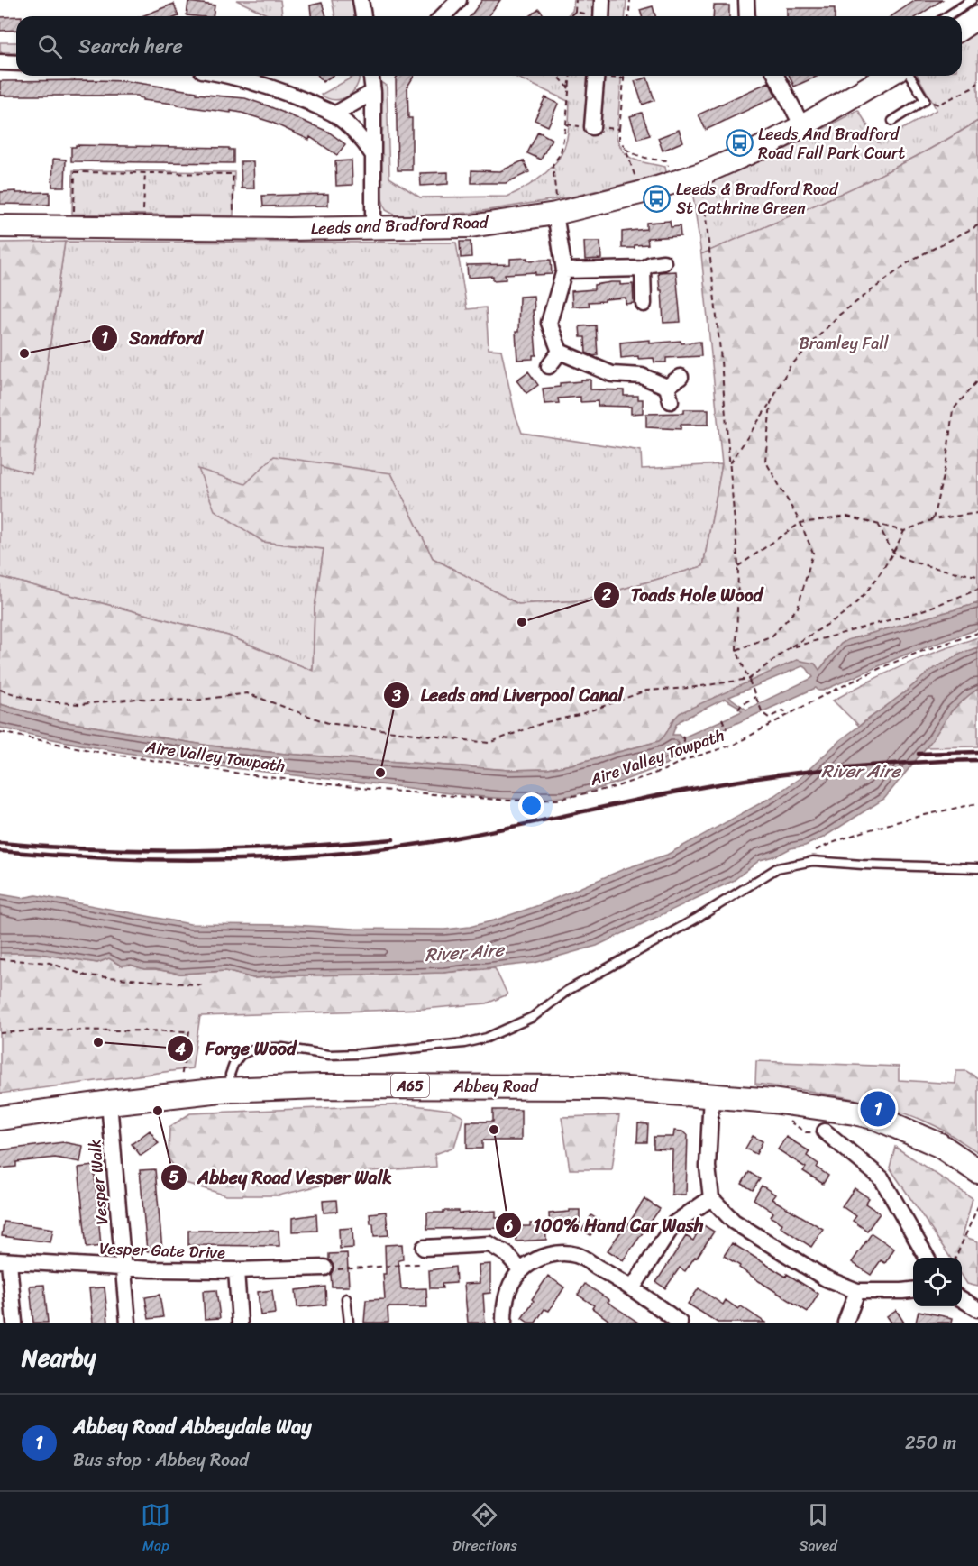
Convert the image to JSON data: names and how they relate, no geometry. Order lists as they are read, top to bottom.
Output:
{
  "streets": {
    "main road": ["Leeds and Bradford Road", "A65", "Abbey Road"],
    "street": ["Vesper Walk", "Vesper Gate Drive"],
    "path": ["Aire Valley Towpath"]
  },
  "crossings": [
    ["Abbey Road", "Vesper Walk"],
    ["Vesper Walk", "Vesper Gate Drive"]
  ],
  "water": ["River Aire"],
  "parks": ["Bramley Fall"],
  "places": {
    "bus stop": ["Leeds And Bradford Road Fall Park Court", "Leeds & Bradford Road St Cathrine Green"],
    "other": [
      "Sandford",
      "Toads Hole Wood",
      "Leeds and Liverpool Canal",
      "Forge Wood",
      "Abbey Road Vesper Walk",
      "100% Hand Car Wash"
    ]
  },
  "page": {
    "search": "Search here",
    "pins": "1",
    "heading": "Nearby",
    "list": [
      {
        "mark": "1",
        "name": "Abbey Road Abbeydale Way",
        "note": "Bus stop · Abbey Road",
        "value": "250 m"
      }
    ],
    "nav": ["Map", "Directions", "Saved"]
  }
}
